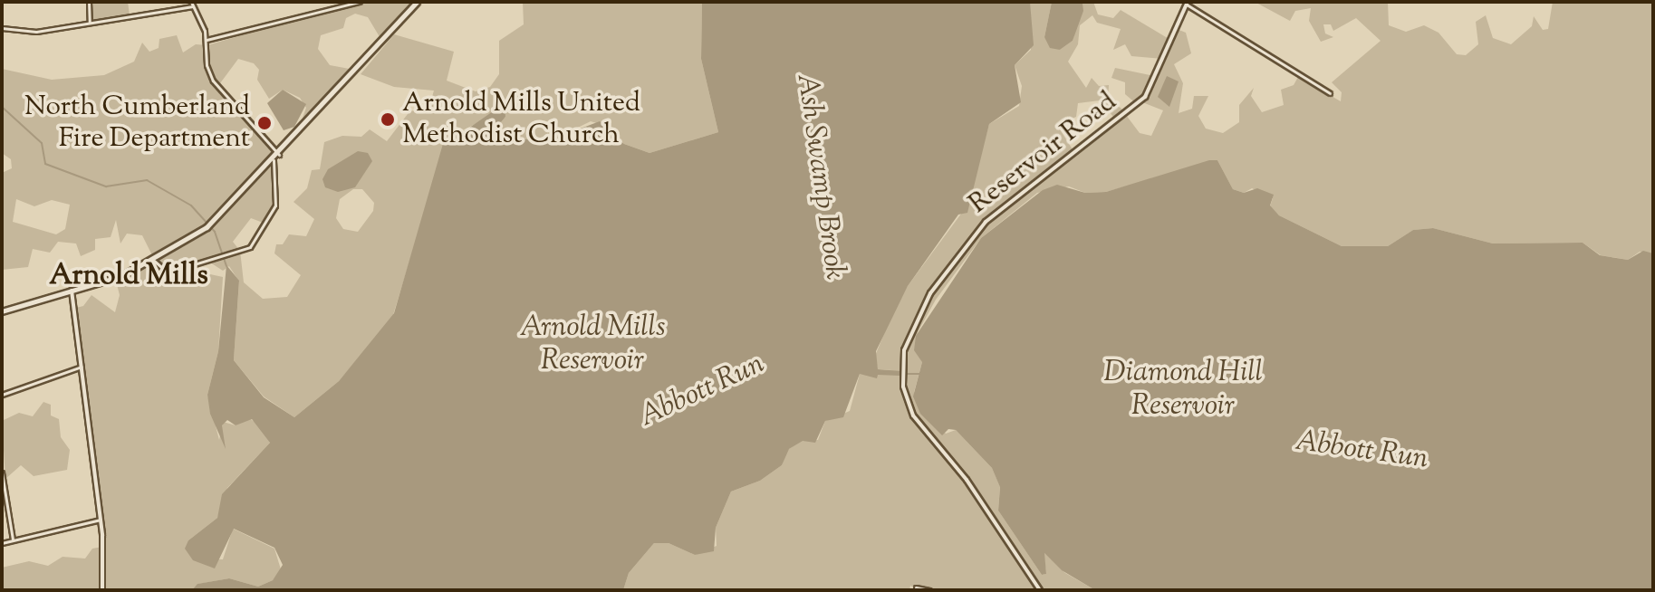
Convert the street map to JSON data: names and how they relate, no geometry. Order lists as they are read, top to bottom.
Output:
{
  "streets": {
    "street": ["Reservoir Road"]
  },
  "districts": ["Arnold Mills"],
  "water": [
    "Ash Swamp Brook",
    "Arnold Mills Reservoir",
    "Diamond Hill Reservoir",
    "Abbott Run"
  ],
  "places": ["Arnold Mills United Methodist Church", "North Cumberland Fire Department"]
}
